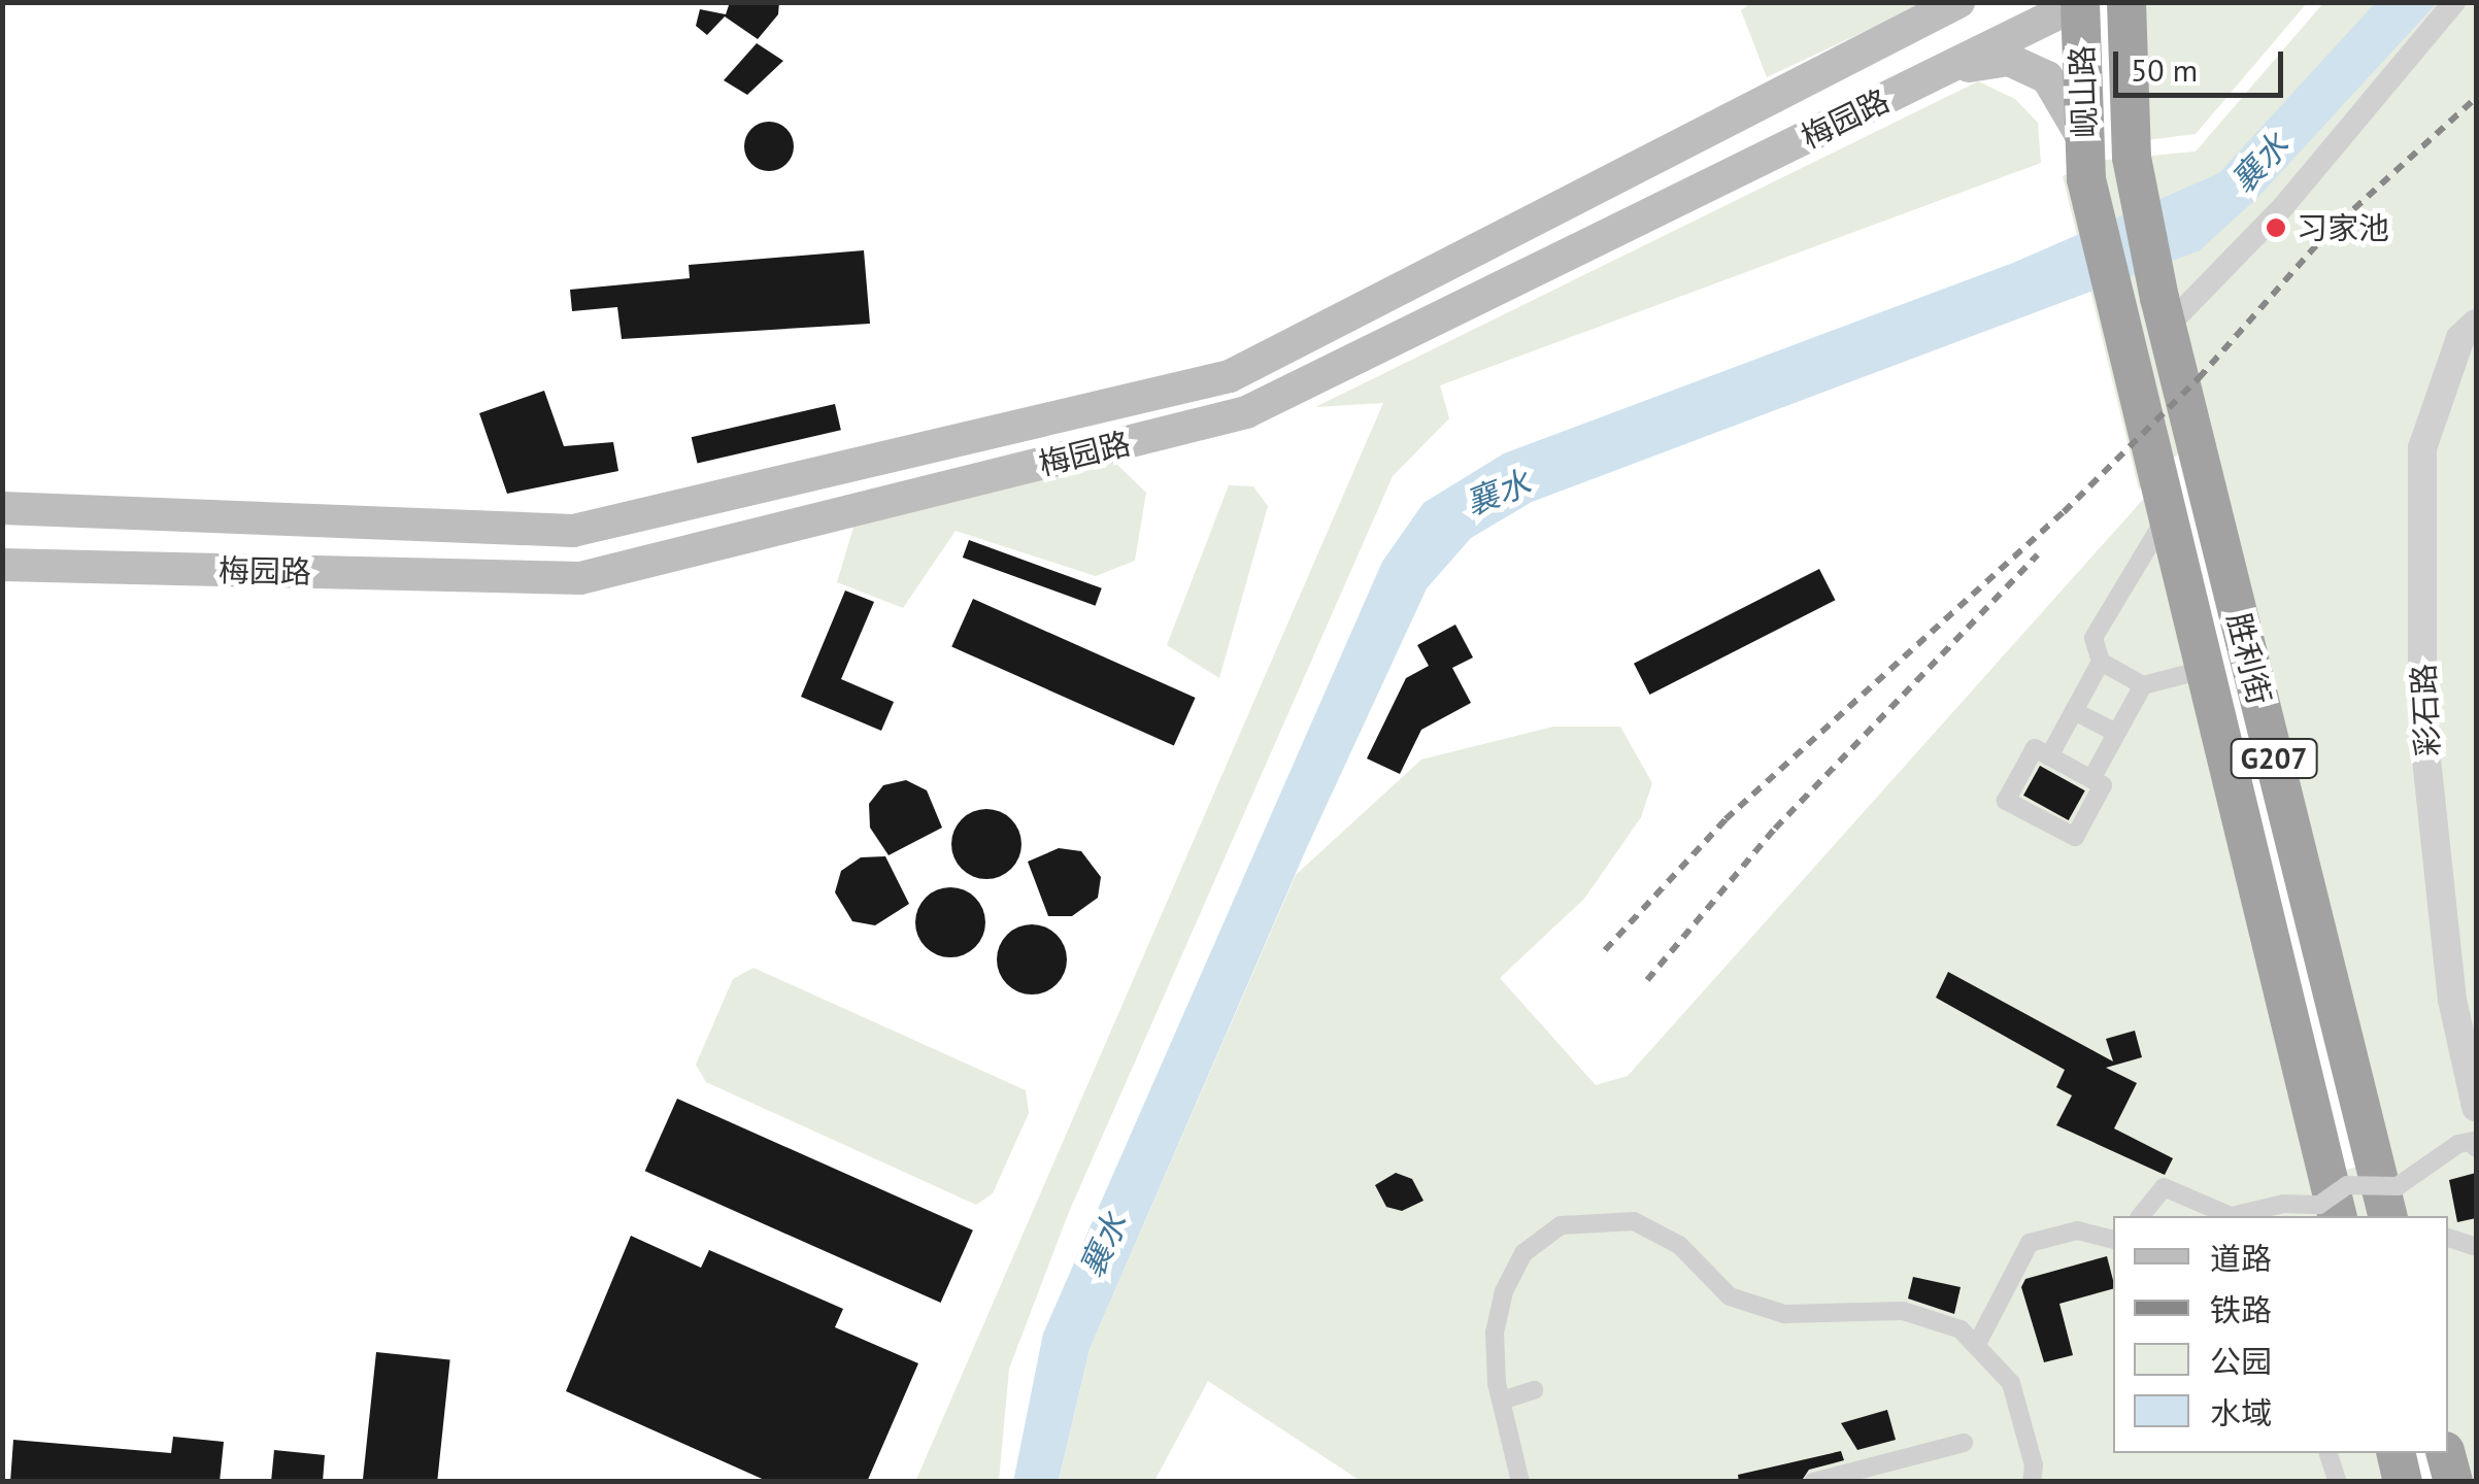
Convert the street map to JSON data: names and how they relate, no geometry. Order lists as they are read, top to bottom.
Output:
{
  "streets": {
    "highway": ["岘山路", "胜利街", "G207"],
    "main road": ["梅园路"],
    "street": ["彩石路"]
  },
  "crossings": [
    ["岘山路", "梅园路"],
    ["岘山路", "胜利街"]
  ],
  "water": ["襄水"],
  "places": ["习家池"],
  "legend": [
    "道路",
    "铁路",
    "公园",
    "水域"
  ],
  "scale_bar": "50 m"
}
